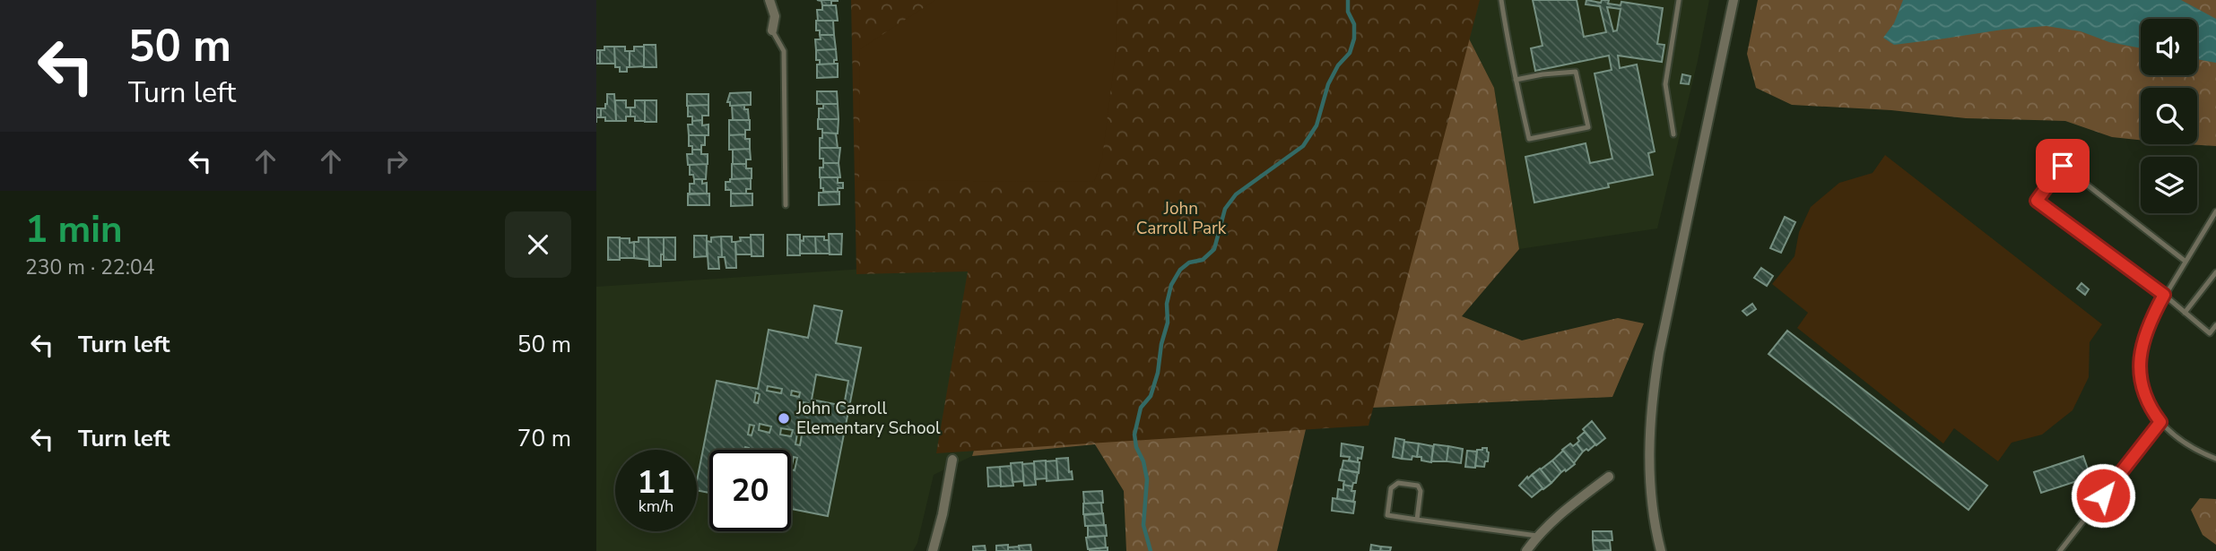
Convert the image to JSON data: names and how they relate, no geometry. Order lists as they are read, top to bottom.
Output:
{
  "parks": ["John Carroll Park"],
  "places": ["John Carroll Elementary School"],
  "page": {
    "turn": ["50 m", "Turn left"],
    "heading": ["1 min", "230 m · 22:04"],
    "list": [
      {
        "name": "Turn left",
        "value": "50 m"
      },
      {
        "name": "Turn left",
        "value": "70 m"
      }
    ],
    "speed": "11 km/h",
    "limit": "20"
  }
}
